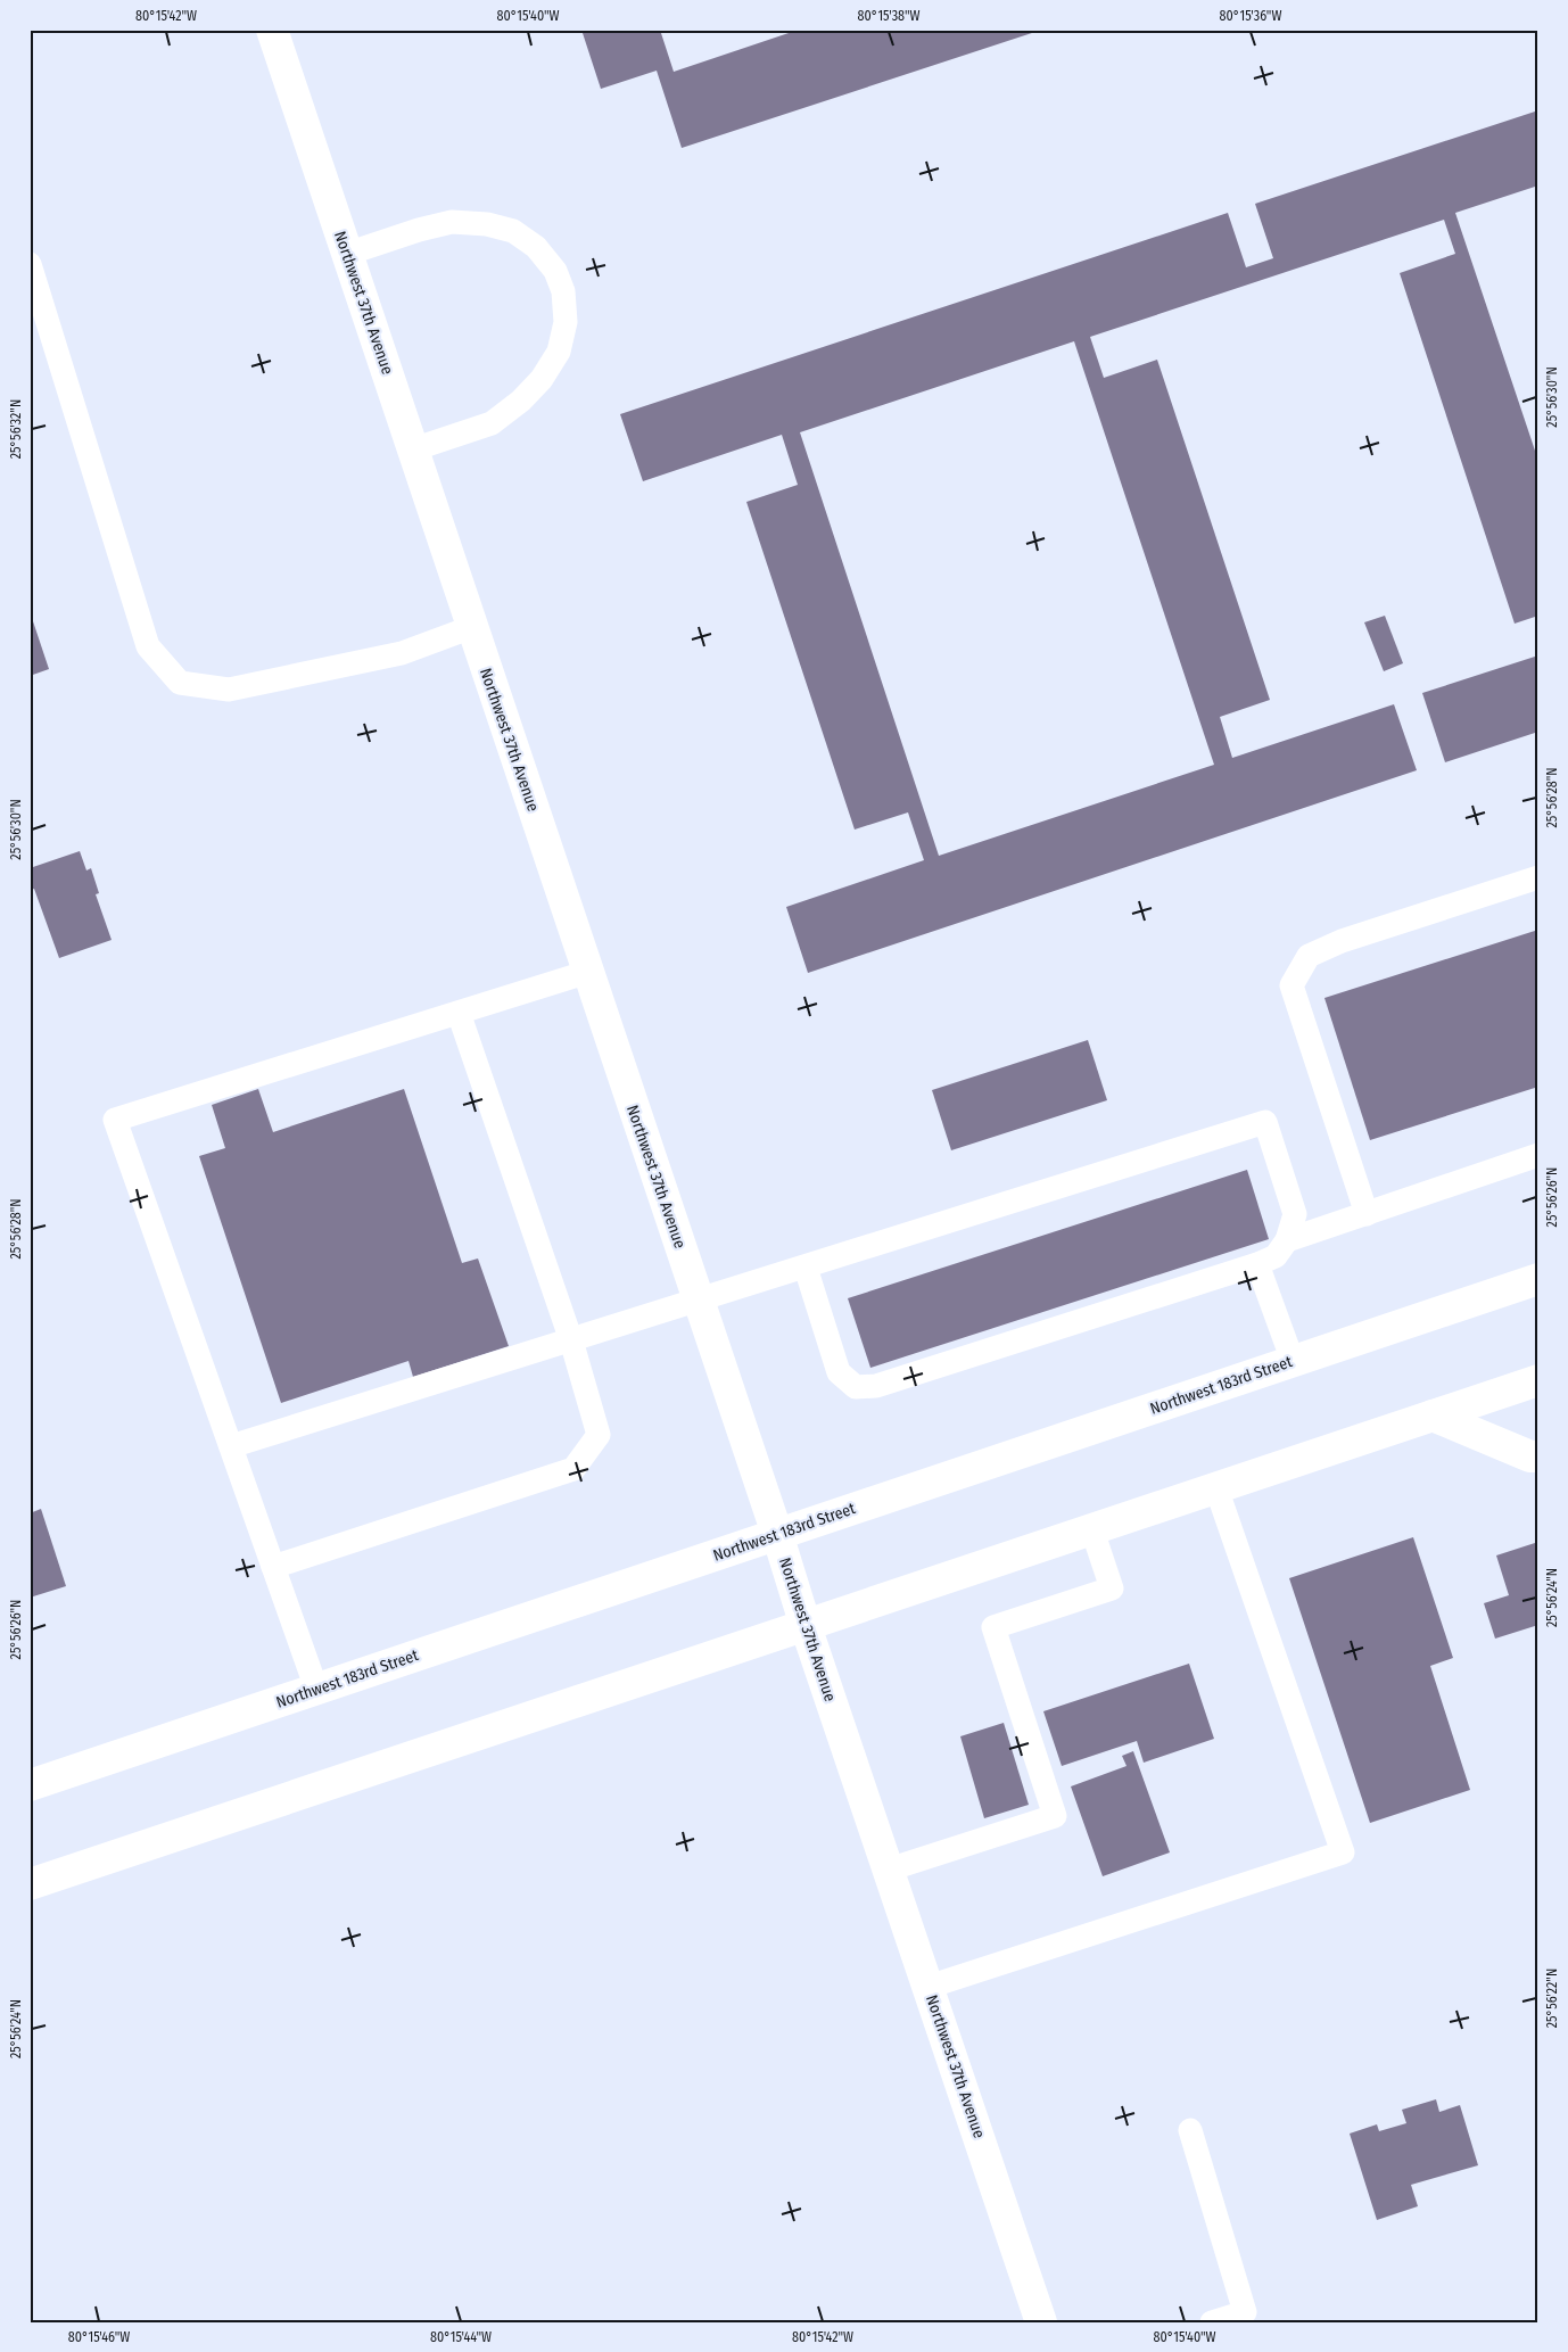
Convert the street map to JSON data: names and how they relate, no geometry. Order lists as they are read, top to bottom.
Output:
{
  "streets": {
    "main road": ["Northwest 37th Avenue", "Northwest 183rd Street"]
  },
  "crossings": [
    ["Northwest 37th Avenue", "Northwest 183rd Street"]
  ],
  "coordinates": [
    "80°15'42\"W",
    "80°15'40\"W",
    "80°15'38\"W",
    "80°15'36\"W",
    "25°56'30\"N",
    "25°56'32\"N",
    "25°56'28\"N",
    "25°56'26\"N",
    "25°56'24\"N",
    "25°56'22\"N",
    "80°15'46\"W",
    "80°15'44\"W"
  ]
}
